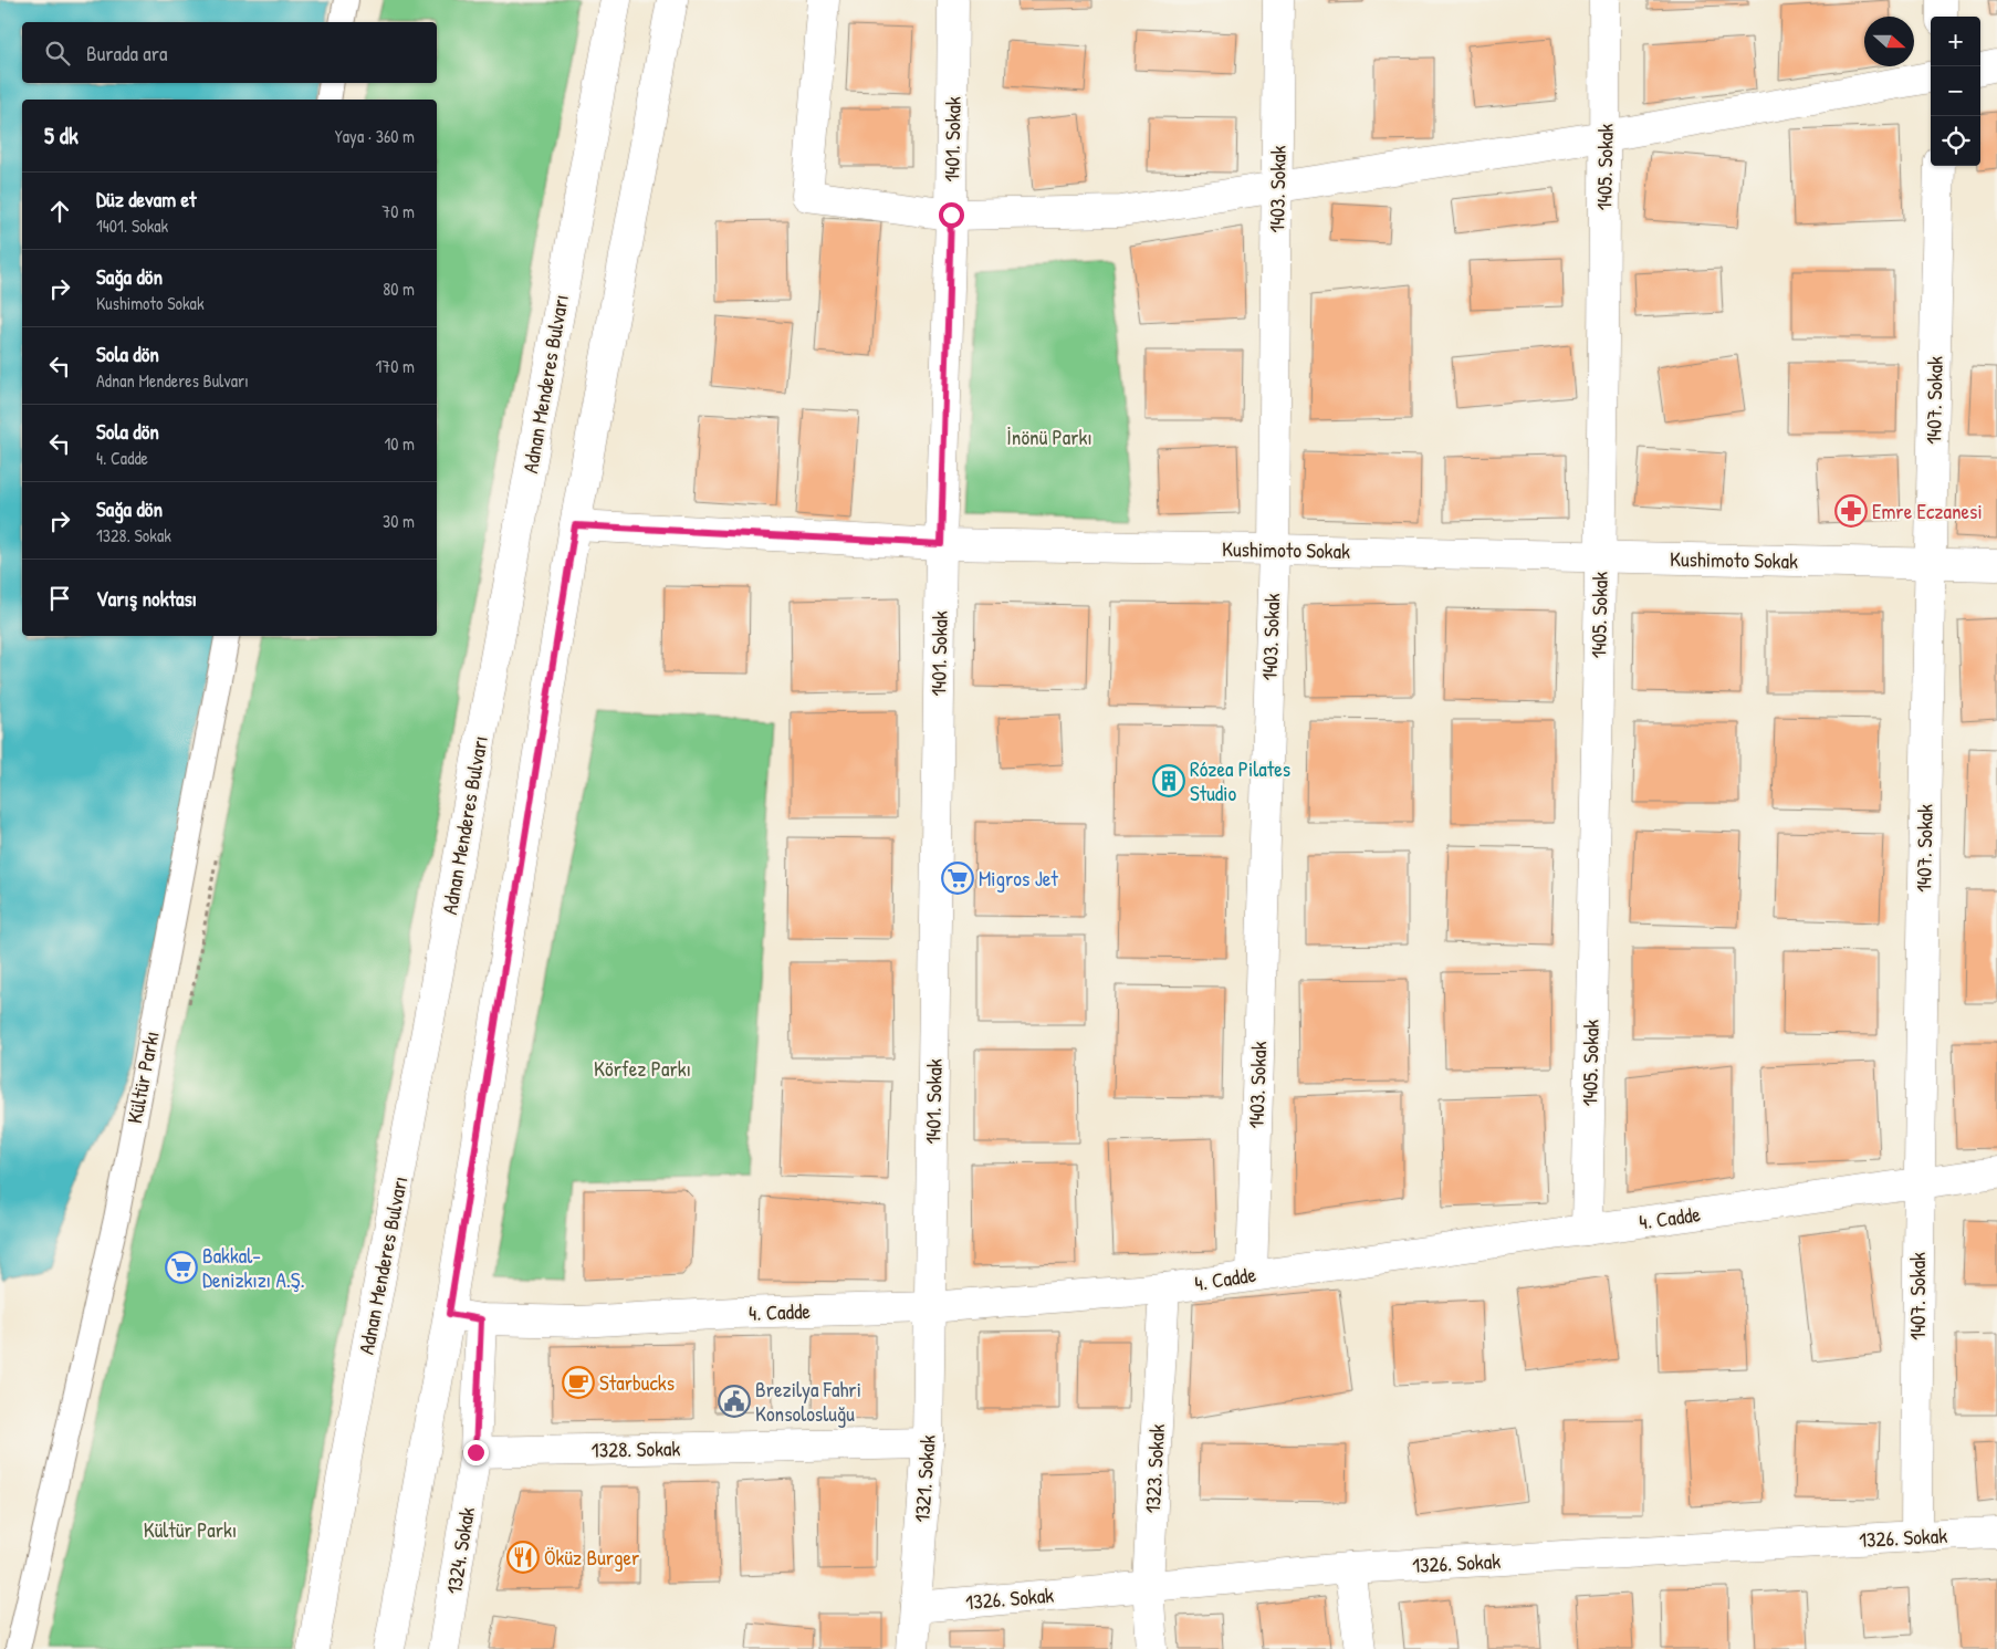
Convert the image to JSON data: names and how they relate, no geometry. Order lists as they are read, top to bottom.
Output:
{
  "streets": {
    "street": [
      "1401. Sokak",
      "1405. Sokak",
      "1403. Sokak",
      "Adnan Menderes Bulvarı",
      "1407. Sokak",
      "Kushimoto Sokak",
      "Kültür Parkı",
      "4. Cadde",
      "1328. Sokak",
      "1323. Sokak",
      "1321. Sokak",
      "1326. Sokak",
      "1324. Sokak"
    ]
  },
  "crossings": [
    ["1401. Sokak", "Kushimoto Sokak"],
    ["1401. Sokak", "4. Cadde"],
    ["1401. Sokak", "1321. Sokak"],
    ["1405. Sokak", "Kushimoto Sokak"],
    ["1405. Sokak", "4. Cadde"],
    ["1403. Sokak", "Kushimoto Sokak"],
    ["1403. Sokak", "4. Cadde"],
    ["1407. Sokak", "Kushimoto Sokak"],
    ["1407. Sokak", "4. Cadde"],
    ["1407. Sokak", "1326. Sokak"],
    ["4. Cadde", "1323. Sokak"],
    ["4. Cadde", "1321. Sokak"],
    ["1328. Sokak", "1321. Sokak"],
    ["1328. Sokak", "1324. Sokak"],
    ["1323. Sokak", "1326. Sokak"],
    ["1321. Sokak", "1326. Sokak"]
  ],
  "parks": ["İnönü Parkı", "Körfez Parkı", "Kültür Parkı"],
  "places": {
    "pharmacy": ["Emre Eczanesi"],
    "building": ["Rózea Pilates Studio"],
    "supermarket": ["Migros Jet", "Bakkal- Denizkızı A.Ş."],
    "cafe": ["Starbucks"],
    "public building": ["Brezilya Fahri Konsolosluğu"],
    "restaurant": ["Öküz Burger"]
  },
  "north": "right",
  "page": {
    "map_buttons": ["+", "−"],
    "search": "Burada ara",
    "heading": ["5 dk", "Yaya · 360 m"],
    "list": [
      ["Düz devam et", "1401. Sokak", "70 m"],
      ["Sağa dön", "Kushimoto Sokak", "80 m"],
      ["Sola dön", "Adnan Menderes Bulvarı", "170 m"],
      ["Sola dön", "4. Cadde", "10 m"],
      ["Sağa dön", "1328. Sokak", "30 m"],
      "Varış noktası"
    ]
  }
}
